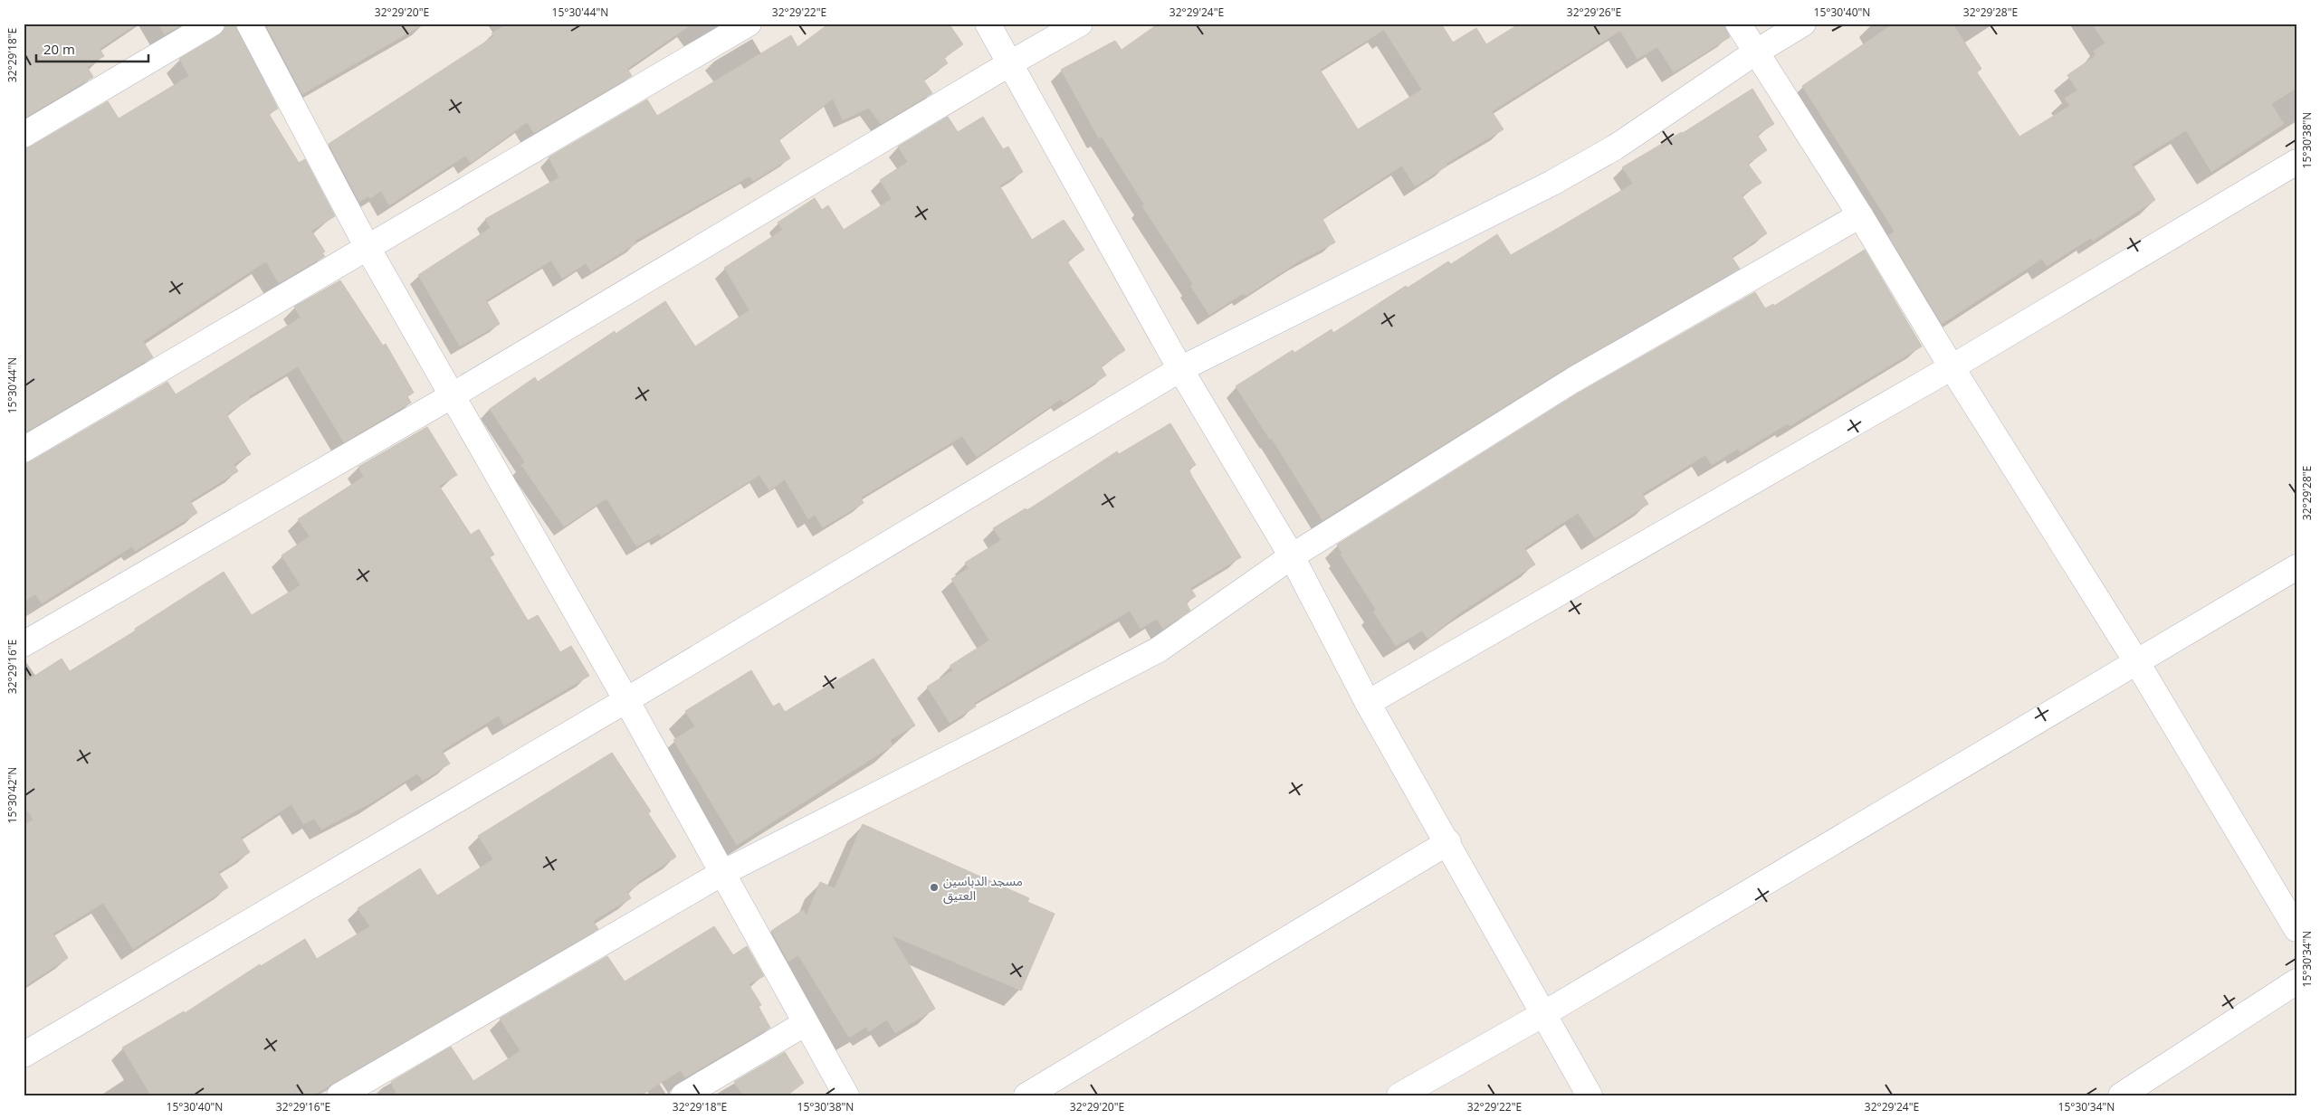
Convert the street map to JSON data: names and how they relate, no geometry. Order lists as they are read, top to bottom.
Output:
{
  "places": ["مسجد الدباسين العتيق"],
  "scale_bar": "20 m",
  "coordinates": [
    "32°29'20\"E",
    "15°30'44\"N",
    "32°29'22\"E",
    "32°29'24\"E",
    "32°29'26\"E",
    "15°30'40\"N",
    "32°29'28\"E",
    "32°29'18\"E",
    "15°30'38\"N",
    "32°29'16\"E",
    "15°30'42\"N",
    "15°30'34\"N"
  ]
}
